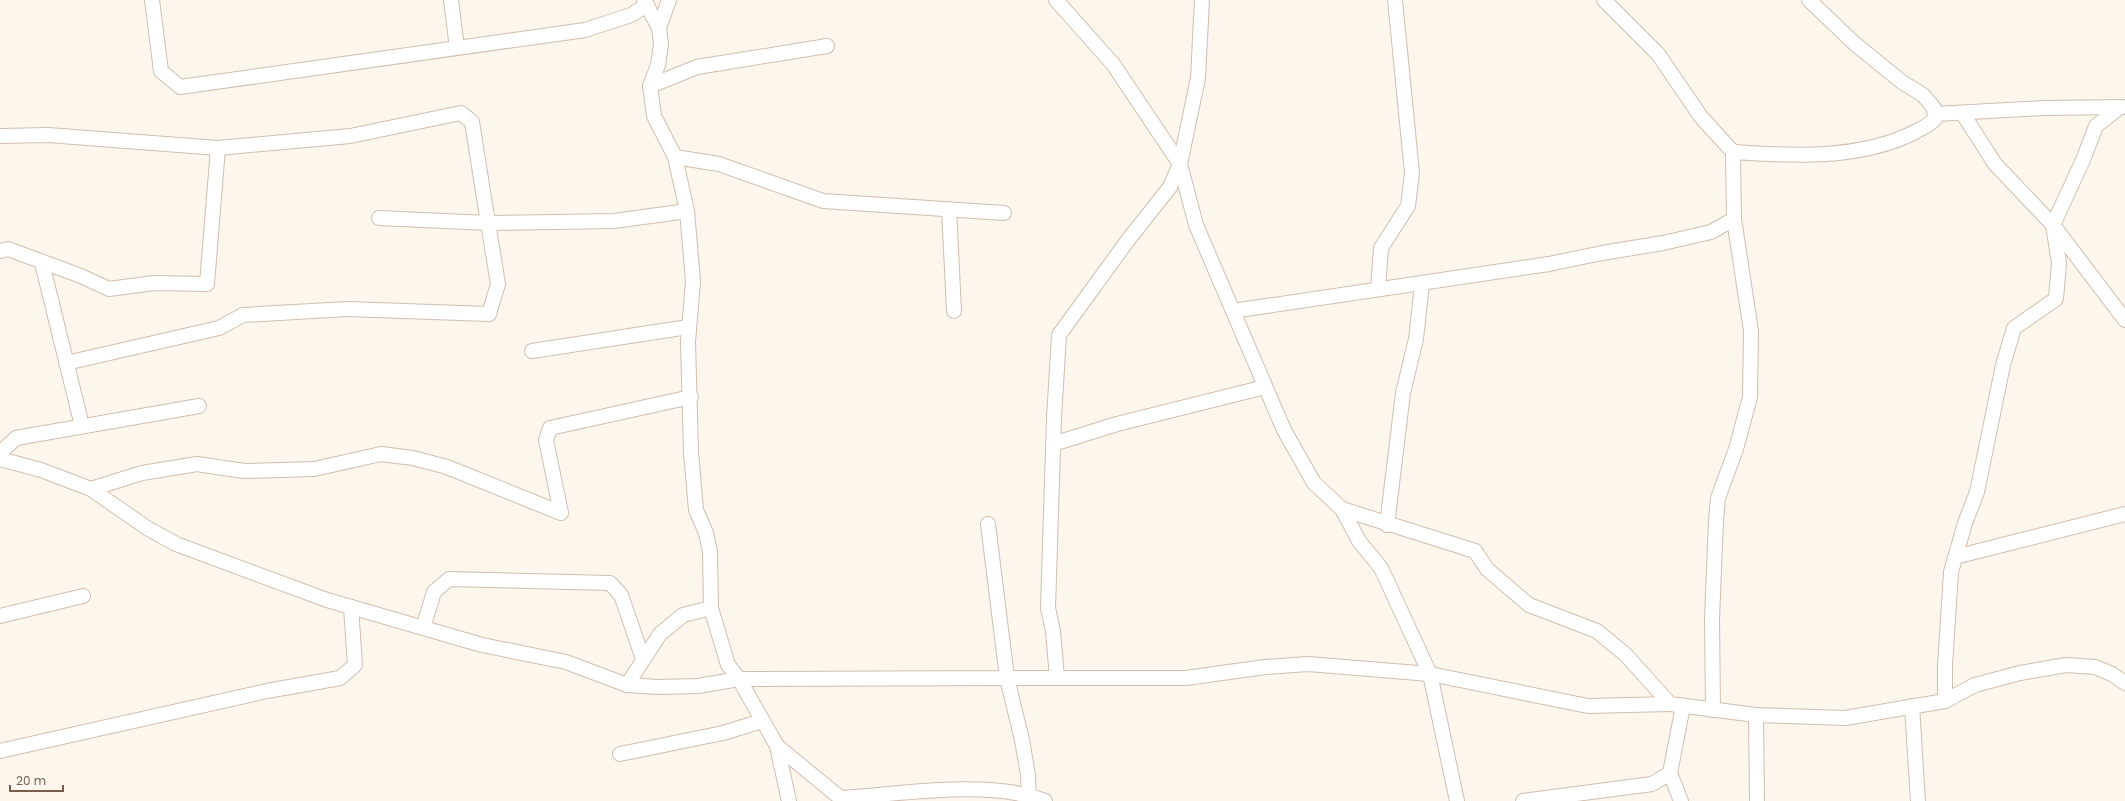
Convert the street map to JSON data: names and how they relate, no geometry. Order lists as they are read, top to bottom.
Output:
{
  "scale_bar": "20 m"
}
